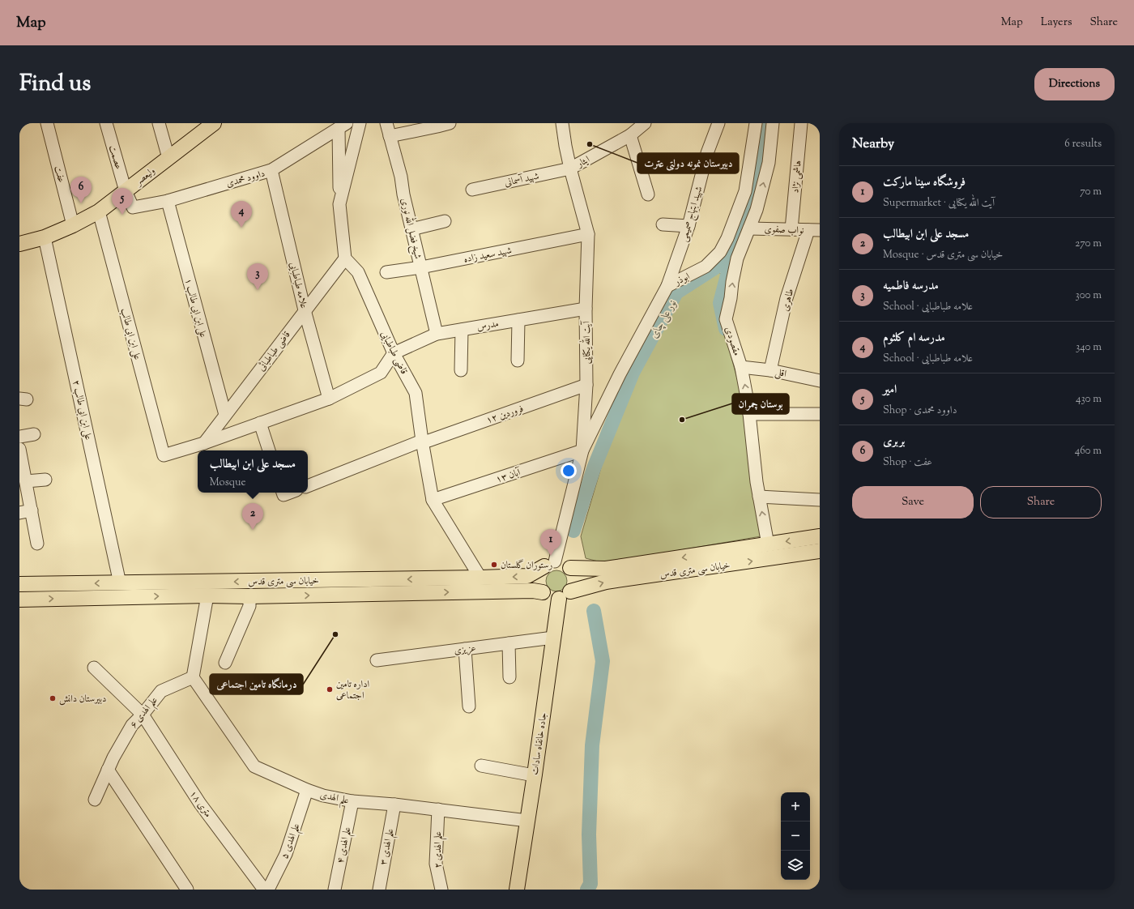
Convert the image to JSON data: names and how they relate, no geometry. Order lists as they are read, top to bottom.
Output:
{
  "streets": {
    "main road": ["ولیعصر", "خیابان سی متری قدس", "جاده خانقاه سادات"],
    "street": [
      "عصمت",
      "ایثار",
      "عفت",
      "هاشمی نژاد",
      "داوود محمدی",
      "شهید آسمانی",
      "شهید ابتهاج صمیمی",
      "شیخ فضل الله نوری",
      "نواب صفوی",
      "شهید سعید زاده",
      "ابوذر",
      "علامه طباطبایی",
      "طاهری",
      "علی ابن ابی طالب ۱",
      "مدرس",
      "علی ابن ابی طالب",
      "مقصودی",
      "آیت الله یکتایی",
      "قاضی طباطبائی",
      "قاضی طباطبایی",
      "اقلی",
      "علی ابن ابی طالب ۲",
      "۱۲ فروردین",
      "۱۳ آبان",
      "عزیزی",
      "علم الهدی ۶",
      "علم الهدی",
      "۱۸ متری",
      "علم الهدی ۵",
      "علم الهدی ۴",
      "علم الهدی ۳",
      "علم الهدی ۲"
    ]
  },
  "crossings": [
    ["عصمت", "ولیعصر"],
    ["عصمت", "داوود محمدی"],
    ["ایثار", "شهید آسمانی"],
    ["ایثار", "آیت الله یکتایی"],
    ["عفت", "ولیعصر"],
    ["ولیعصر", "علی ابن ابی طالب"],
    ["ولیعصر", "علی ابن ابی طالب ۲"],
    ["هاشمی نژاد", "نواب صفوی"],
    ["داوود محمدی", "علامه طباطبایی"],
    ["داوود محمدی", "علی ابن ابی طالب ۱"],
    ["شهید آسمانی", "آیت الله یکتایی"],
    ["شهید ابتهاج صمیمی", "ابوذر"],
    ["شیخ فضل الله نوری", "شهید سعید زاده"],
    ["شیخ فضل الله نوری", "مدرس"],
    ["نواب صفوی", "طاهری"],
    ["نواب صفوی", "مقصودی"],
    ["شهید سعید زاده", "آیت الله یکتایی"],
    ["ابوذر", "آیت الله یکتایی"],
    ["ابوذر", "۱۳ آبان"],
    ["علامه طباطبایی", "قاضی طباطبائی"],
    ["طاهری", "اقلی"],
    ["علی ابن ابی طالب ۱", "قاضی طباطبائی"],
    ["مدرس", "آیت الله یکتایی"],
    ["مدرس", "قاضی طباطبایی"],
    ["علی ابن ابی طالب", "قاضی طباطبائی"],
    ["مقصودی", "اقلی"],
    ["مقصودی", "خیابان سی متری قدس"],
    ["آیت الله یکتایی", "۱۲ فروردین"],
    ["آیت الله یکتایی", "۱۳ آبان"],
    ["آیت الله یکتایی", "خیابان سی متری قدس"],
    ["آیت الله یکتایی", "جاده خانقاه سادات"],
    ["قاضی طباطبائی", "قاضی طباطبایی"],
    ["قاضی طباطبایی", "۱۲ فروردین"],
    ["قاضی طباطبایی", "۱۳ آبان"],
    ["قاضی طباطبایی", "خیابان سی متری قدس"],
    ["علی ابن ابی طالب ۲", "خیابان سی متری قدس"],
    ["خیابان سی متری قدس", "جاده خانقاه سادات"],
    ["عزیزی", "جاده خانقاه سادات"],
    ["علم الهدی ۶", "علم الهدی"],
    ["علم الهدی ۶", "۱۸ متری"],
    ["جاده خانقاه سادات", "علم الهدی"],
    ["علم الهدی", "علم الهدی ۵"],
    ["علم الهدی", "علم الهدی ۴"],
    ["علم الهدی", "علم الهدی ۳"],
    ["علم الهدی", "علم الهدی ۲"]
  ],
  "one_way": ["مقصودی"],
  "water": ["نور علی چای"],
  "places": [
    "دبیرستان نمونه دولتی عترت",
    "بوستان چمران",
    "رستوران گلستان",
    "درمانگاه تامین اجتماعی",
    "اداره تامین اجتماعی",
    "دبیرستان دانش"
  ],
  "page": {
    "header": "Map",
    "nav": ["Map", "Layers", "Share"],
    "title": "Find us",
    "buttons": [
      "Directions",
      ["Save", "Share"]
    ],
    "heading": ["Nearby", "6 results"],
    "list": [
      {
        "mark": "1",
        "name": "فروشگاه سینا مارکت",
        "note": "Supermarket · آیت الله یکتایی",
        "value": "70 m"
      },
      {
        "mark": "2",
        "name": "مسجد علی ابن ابیطالب",
        "note": "Mosque · خیابان سی متری قدس",
        "value": "270 m"
      },
      {
        "mark": "3",
        "name": "مدرسه فاطمیه",
        "note": "School · علامه طباطبایی",
        "value": "300 m"
      },
      {
        "mark": "4",
        "name": "مدرسه ام کلثوم",
        "note": "School · علامه طباطبایی",
        "value": "340 m"
      },
      {
        "mark": "5",
        "name": "امیر",
        "note": "Shop · داوود محمدی",
        "value": "430 m"
      },
      {
        "mark": "6",
        "name": "بربری",
        "note": "Shop · عفت",
        "value": "460 m"
      }
    ],
    "pins": [
      "6",
      "5",
      "4",
      "3",
      "2",
      "1"
    ],
    "popup": ["مسجد علی ابن ابیطالب", "Mosque"],
    "map_buttons": ["+", "−"]
  }
}
